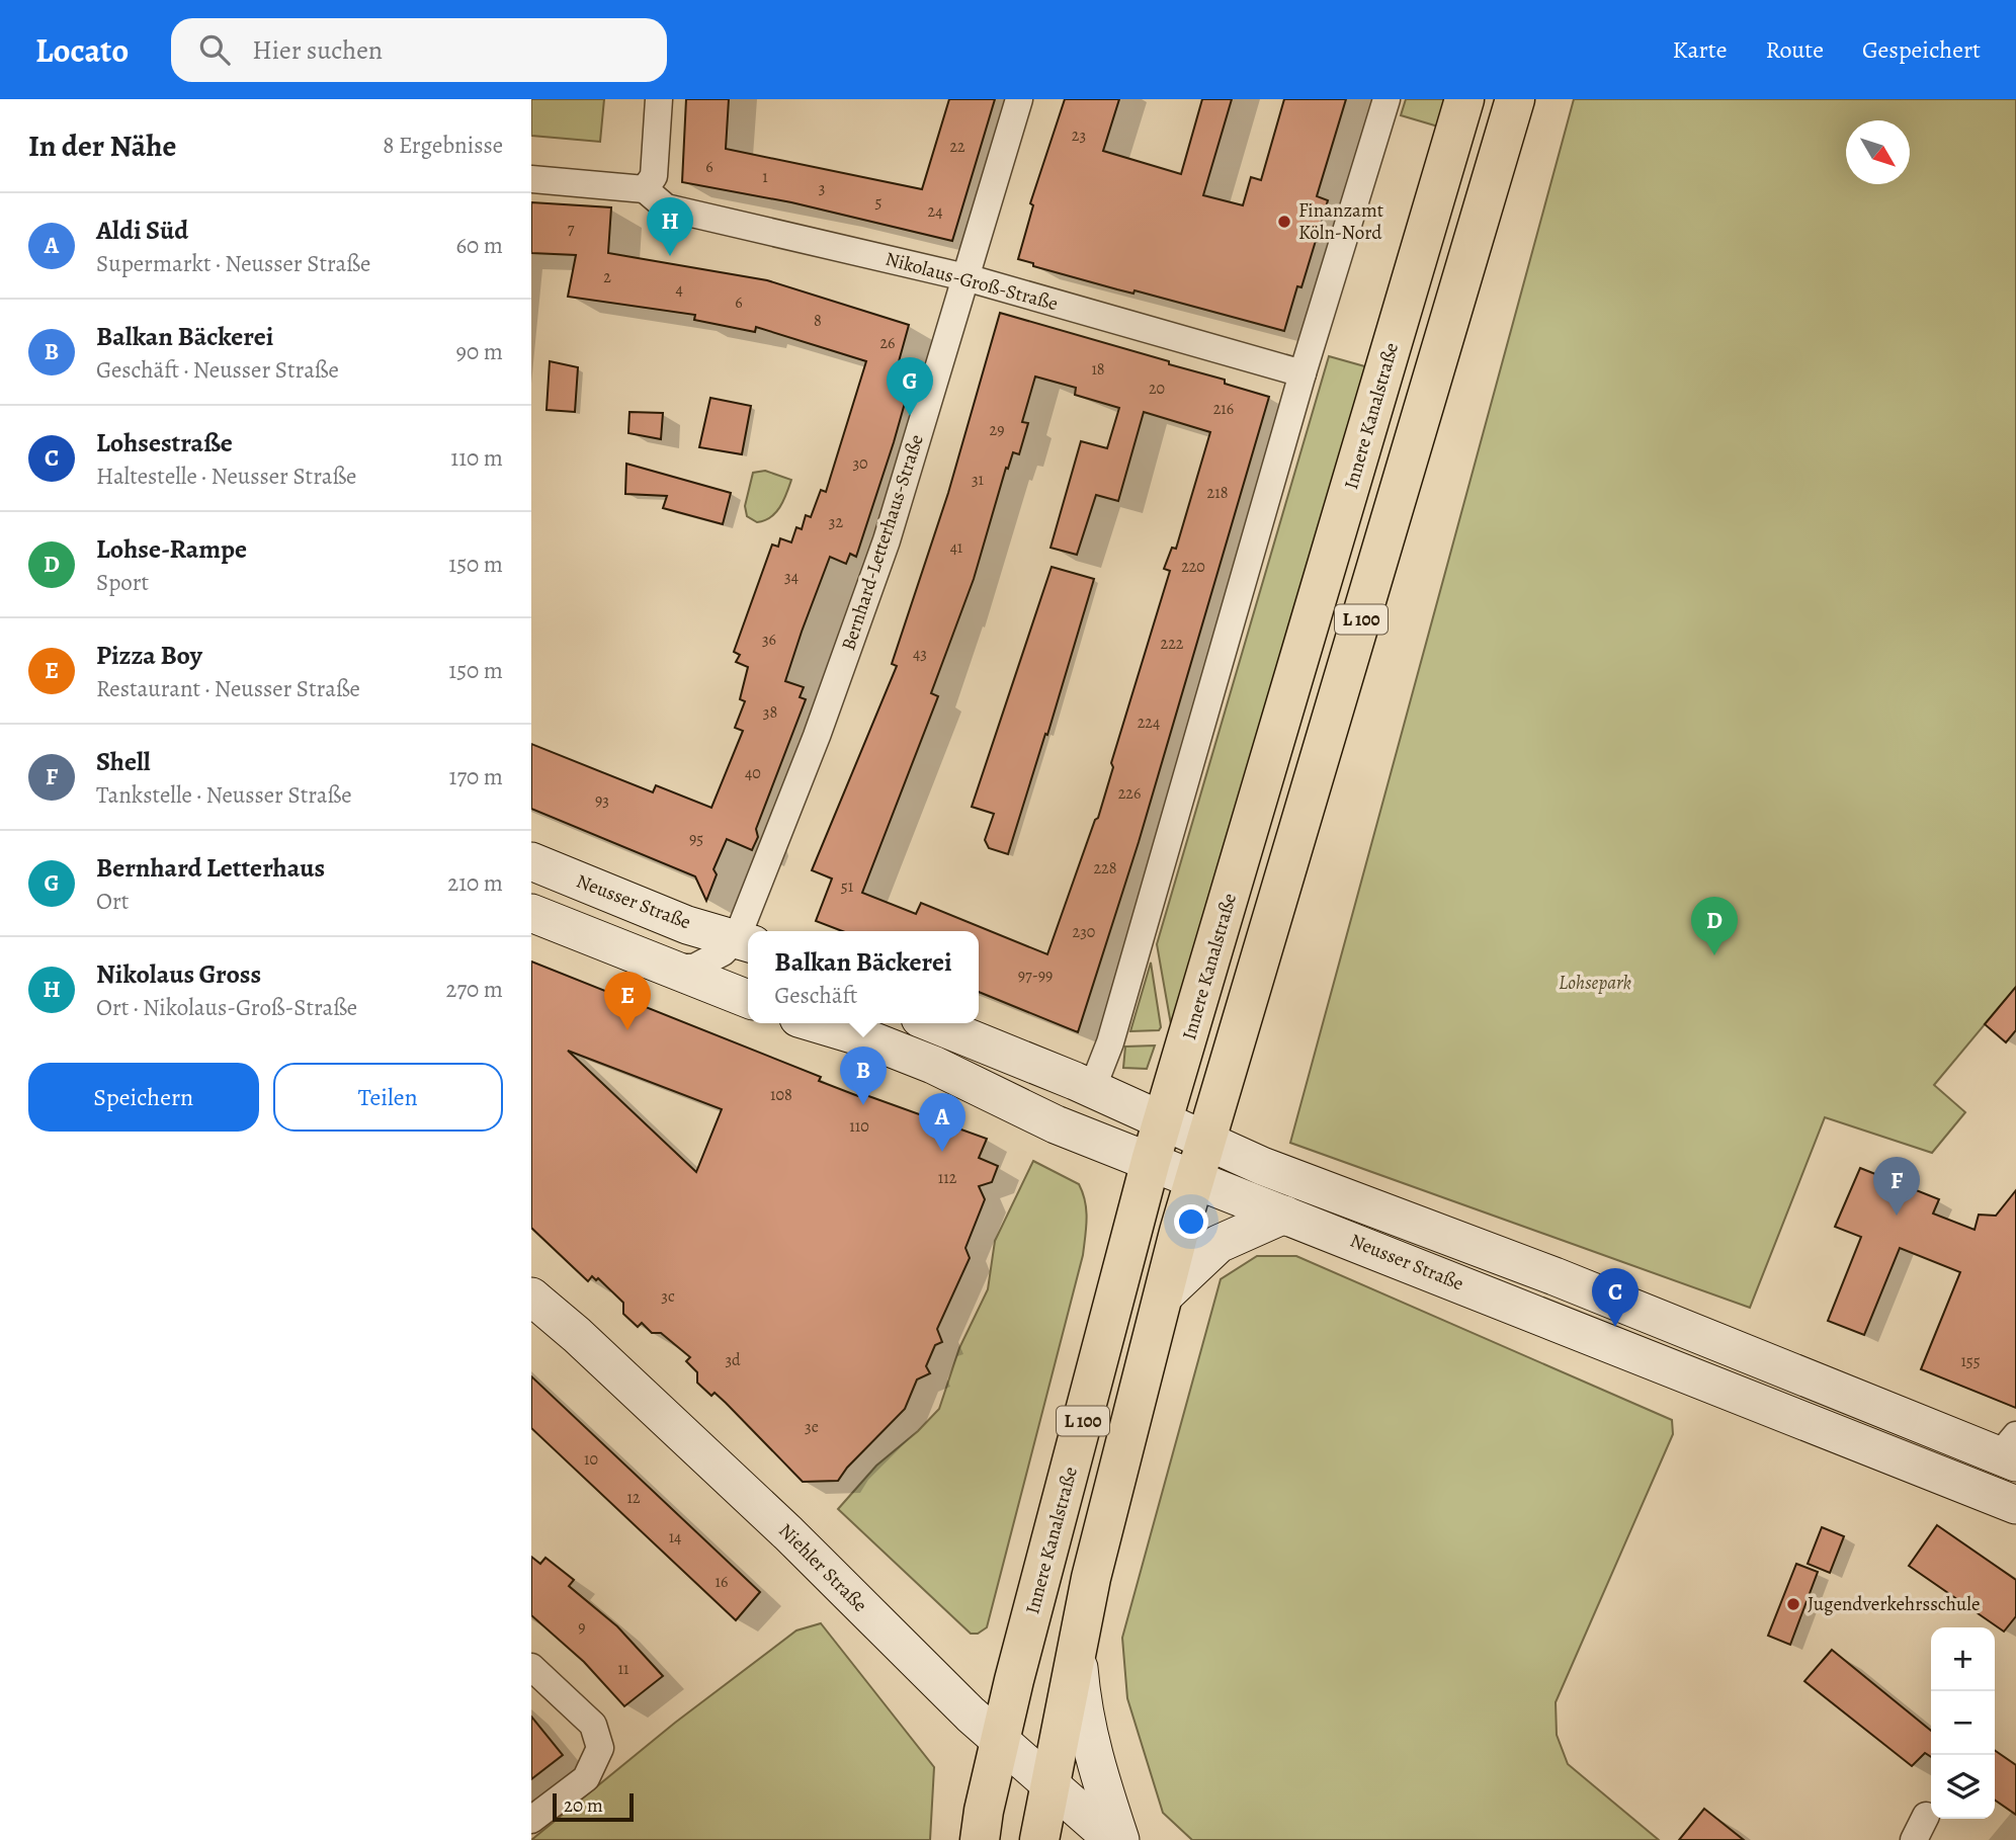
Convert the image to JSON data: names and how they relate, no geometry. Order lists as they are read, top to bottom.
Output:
{
  "streets": {
    "main road": [
      "Innere Kanalstraße",
      "L 100",
      "Neusser Straße",
      "Niehler Straße"
    ],
    "street": ["Nikolaus-Groß-Straße", "Bernhard-Letterhaus-Straße"]
  },
  "crossings": [
    ["Nikolaus-Groß-Straße", "Bernhard-Letterhaus-Straße"],
    ["Innere Kanalstraße", "Neusser Straße"],
    ["Innere Kanalstraße", "Niehler Straße"],
    ["L 100", "Neusser Straße"],
    ["L 100", "Niehler Straße"]
  ],
  "parks": ["Lohsepark"],
  "places": ["Finanzamt Köln-Nord", "Jugendverkehrsschule"],
  "house_numbers": [
    "23",
    "22",
    "6",
    "1",
    "3",
    "5",
    "24",
    "7",
    "2",
    "4",
    "6",
    "8",
    "26",
    "18",
    "20",
    "216",
    "29",
    "30",
    "31",
    "218",
    "32",
    "41",
    "220",
    "34",
    "36",
    "222",
    "43",
    "38",
    "224",
    "40",
    "226",
    "93",
    "95",
    "228",
    "51",
    "230",
    "97-99",
    "108",
    "110",
    "112",
    "3c",
    "3d",
    "155",
    "3e",
    "10",
    "12",
    "14",
    "16",
    "9",
    "11"
  ],
  "scale_bar": "20 m",
  "north": "bottom right",
  "page": {
    "header": "Locato",
    "search": "Hier suchen",
    "nav": ["Karte", "Route", "Gespeichert"],
    "heading": ["In der Nähe", "8 Ergebnisse"],
    "list": [
      {
        "mark": "A",
        "name": "Aldi Süd",
        "note": "Supermarkt · Neusser Straße",
        "value": "60 m"
      },
      {
        "mark": "B",
        "name": "Balkan Bäckerei",
        "note": "Geschäft · Neusser Straße",
        "value": "90 m"
      },
      {
        "mark": "C",
        "name": "Lohsestraße",
        "note": "Haltestelle · Neusser Straße",
        "value": "110 m"
      },
      {
        "mark": "D",
        "name": "Lohse-Rampe",
        "note": "Sport",
        "value": "150 m"
      },
      {
        "mark": "E",
        "name": "Pizza Boy",
        "note": "Restaurant · Neusser Straße",
        "value": "150 m"
      },
      {
        "mark": "F",
        "name": "Shell",
        "note": "Tankstelle · Neusser Straße",
        "value": "170 m"
      },
      {
        "mark": "G",
        "name": "Bernhard Letterhaus",
        "note": "Ort",
        "value": "210 m"
      },
      {
        "mark": "H",
        "name": "Nikolaus Gross",
        "note": "Ort · Nikolaus-Groß-Straße",
        "value": "270 m"
      }
    ],
    "pins": [
      "H",
      "G",
      "D",
      "E",
      "B",
      "A",
      "F",
      "C"
    ],
    "popup": ["Balkan Bäckerei", "Geschäft"],
    "buttons": ["Speichern", "Teilen"],
    "map_buttons": ["+", "−"],
    "scale": "20 m"
  }
}
